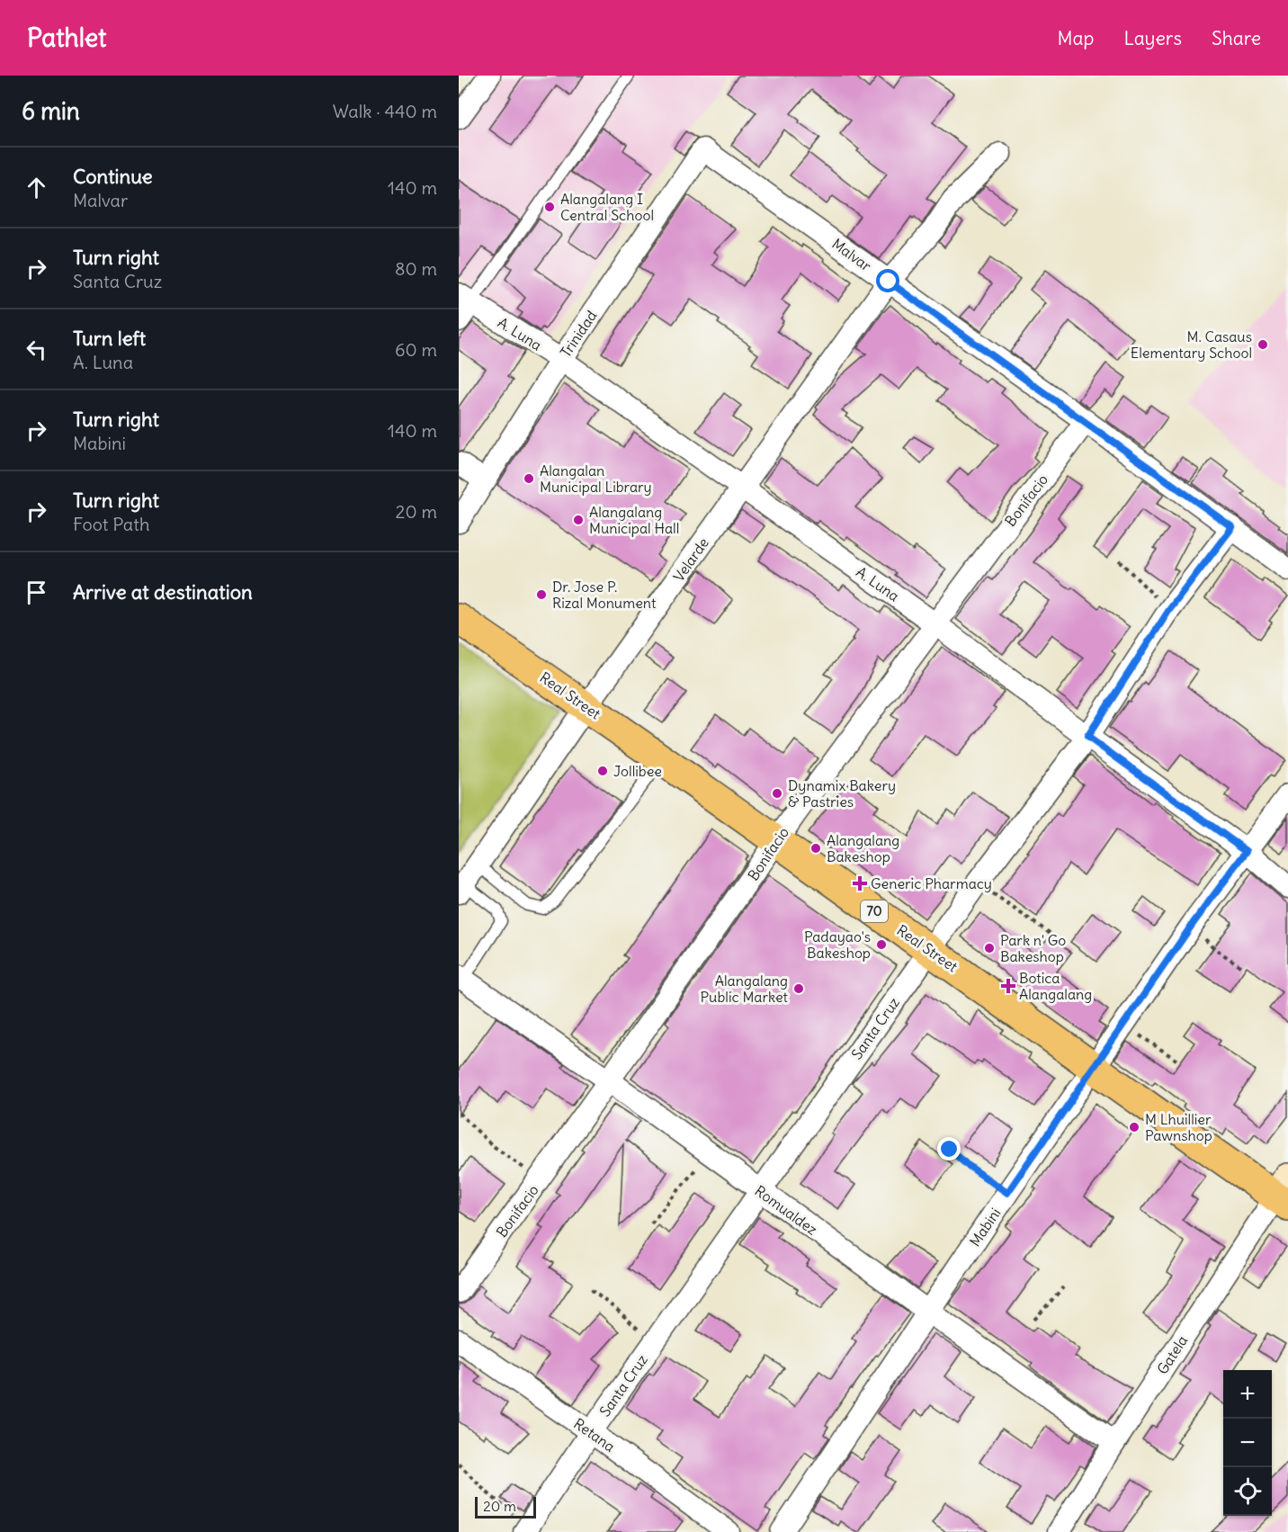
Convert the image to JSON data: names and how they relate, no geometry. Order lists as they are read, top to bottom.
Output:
{
  "streets": {
    "highway": ["Real Street", "70"],
    "street": [
      "Malvar",
      "A. Luna",
      "Trinidad",
      "Bonifacio",
      "Velarde",
      "Santa Cruz",
      "Romualdez",
      "Mabini",
      "Gatela",
      "Retana"
    ]
  },
  "crossings": [
    ["Malvar", "Trinidad"],
    ["Malvar", "Bonifacio"],
    ["Malvar", "Velarde"],
    ["Malvar", "Santa Cruz"],
    ["A. Luna", "Trinidad"],
    ["A. Luna", "Bonifacio"],
    ["A. Luna", "Velarde"],
    ["A. Luna", "Santa Cruz"],
    ["A. Luna", "Mabini"],
    ["Bonifacio", "Real Street"],
    ["Bonifacio", "Romualdez"],
    ["Velarde", "Real Street"],
    ["Real Street", "Santa Cruz"],
    ["Real Street", "Mabini"],
    ["Real Street", "Gatela"],
    ["Santa Cruz", "Romualdez"],
    ["Santa Cruz", "Retana"],
    ["Romualdez", "Mabini"],
    ["Romualdez", "Gatela"]
  ],
  "places": {
    "other": [
      "Alangalang I Central School",
      "M. Casaus Elementary School",
      "Alangalan Municipal Library",
      "Alangalang Municipal Hall",
      "Dr. Jose P. Rizal Monument",
      "Jollibee",
      "Dynamix Bakery & Pastries",
      "Alangalang Bakeshop",
      "Padayao's Bakeshop",
      "Park n' Go Bakeshop",
      "Alangalang Public Market",
      "M Lhuillier Pawnshop"
    ],
    "health": ["Generic Pharmacy", "Botica Alangalang"]
  },
  "scale_bar": "20 m",
  "page": {
    "header": "Pathlet",
    "nav": ["Map", "Layers", "Share"],
    "heading": ["6 min", "Walk · 440 m"],
    "list": [
      ["Continue", "Malvar", "140 m"],
      ["Turn right", "Santa Cruz", "80 m"],
      ["Turn left", "A. Luna", "60 m"],
      ["Turn right", "Mabini", "140 m"],
      ["Turn right", "Foot Path", "20 m"],
      "Arrive at destination"
    ],
    "map_buttons": ["+", "−"],
    "scale": "20 m"
  }
}
